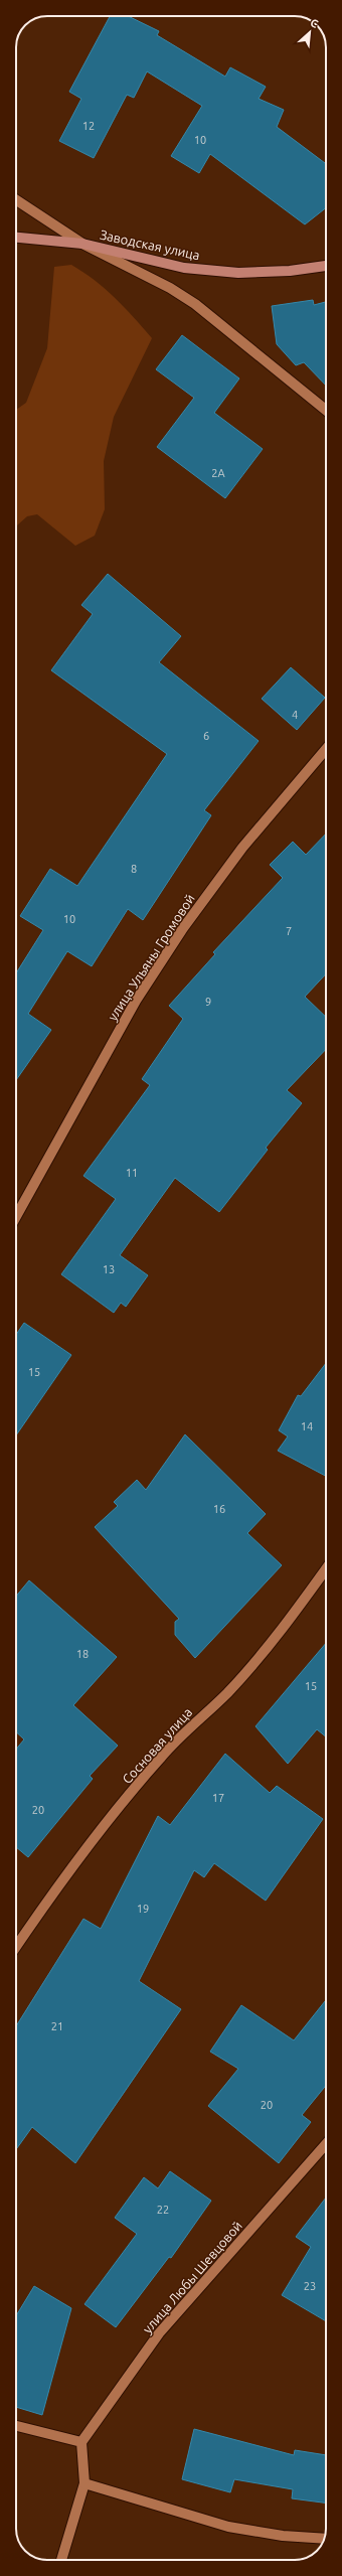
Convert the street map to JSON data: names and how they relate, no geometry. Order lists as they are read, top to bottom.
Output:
{
  "streets": {
    "street": [
      "Заводская улица",
      "улица Ульяны Громовой",
      "Сосновая улица",
      "улица Любы Шевцовой"
    ]
  },
  "house_numbers": [
    "12",
    "10",
    "2А",
    "4",
    "6",
    "8",
    "10",
    "7",
    "9",
    "11",
    "13",
    "15",
    "14",
    "16",
    "18",
    "15",
    "17",
    "20",
    "19",
    "21",
    "20",
    "22",
    "23"
  ],
  "north": "top right"
}
